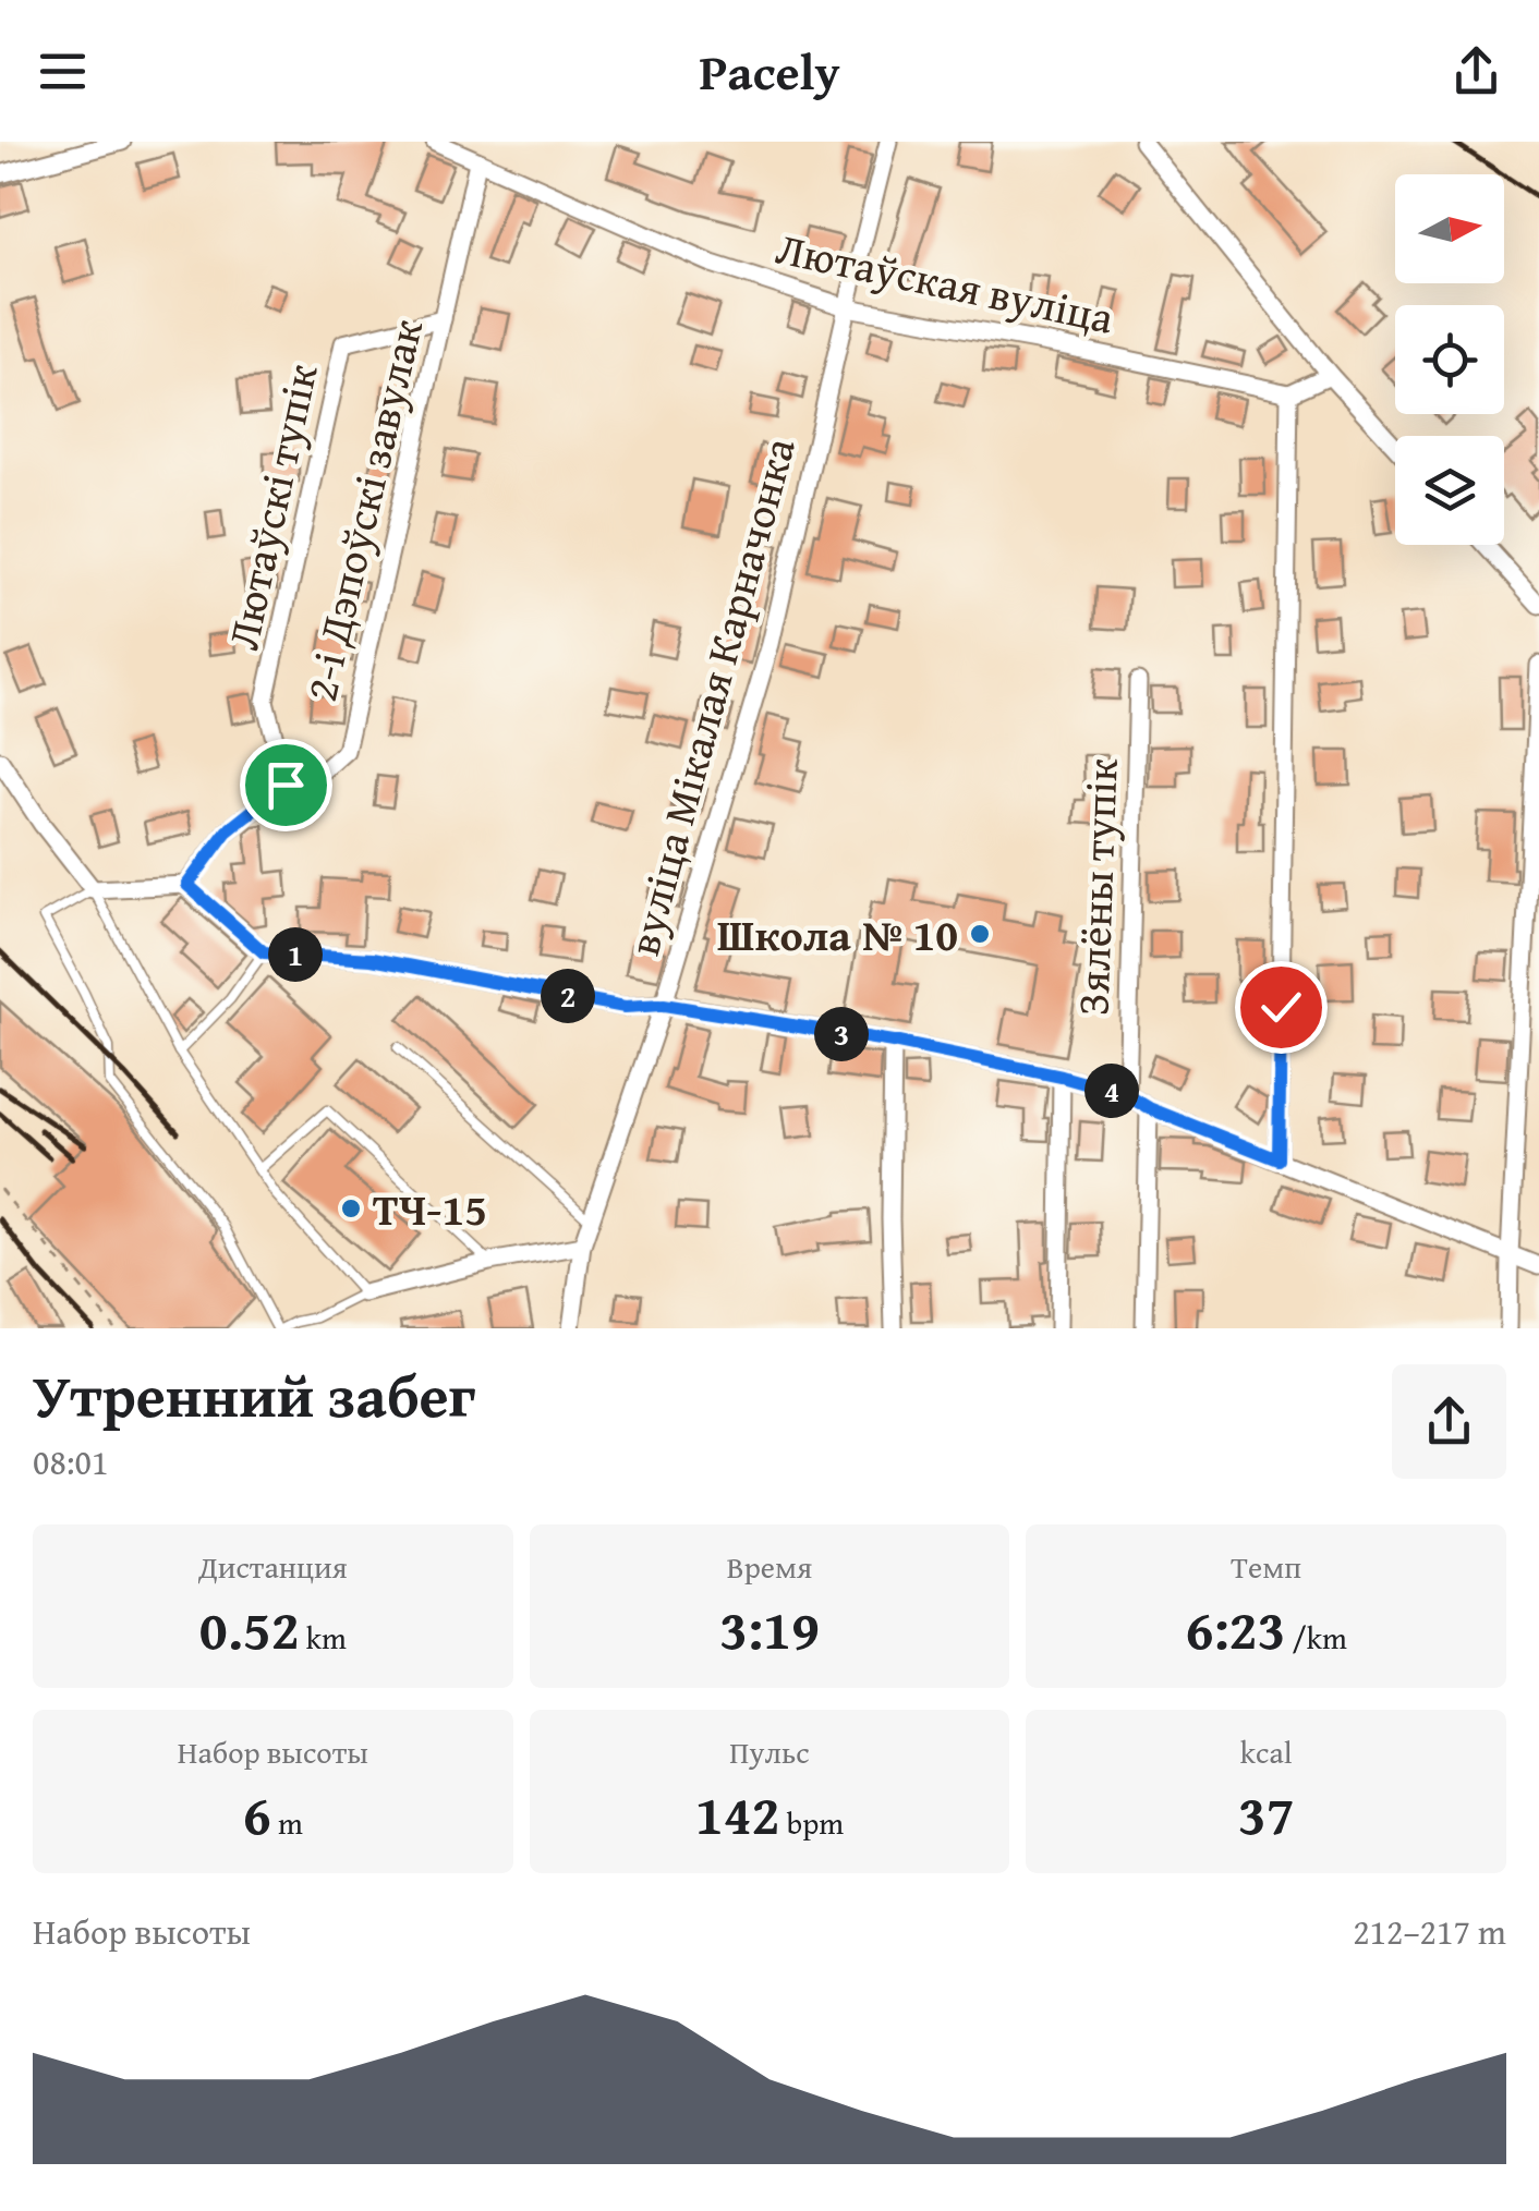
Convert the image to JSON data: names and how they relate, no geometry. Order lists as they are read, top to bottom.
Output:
{
  "streets": {
    "street": [
      "Лютаўская вуліца",
      "Лютаўскі тупік",
      "2-і Дэпоўскі завулак",
      "вуліца Мікалая Карначонка",
      "Зялёны тупік"
    ]
  },
  "crossings": [
    ["Лютаўская вуліца", "2-і Дэпоўскі завулак"],
    ["Лютаўская вуліца", "вуліца Мікалая Карначонка"],
    ["Лютаўскі тупік", "2-і Дэпоўскі завулак"]
  ],
  "places": ["Школа № 10", "ТЧ-15"],
  "north": "right",
  "page": {
    "header": "Pacely",
    "pins": [
      "1",
      "2",
      "3",
      "4"
    ],
    "heading": ["Утренний забег", "08:01"],
    "stats": [
      ["Дистанция", "0.52 km"],
      ["Время", "3:19"],
      ["Темп", "6:23 /km"],
      ["Набор высоты", "6 m"],
      ["Пульс", "142 bpm"],
      ["kcal", "37"]
    ],
    "chart": ["Набор высоты", "212–217 m"]
  }
}
